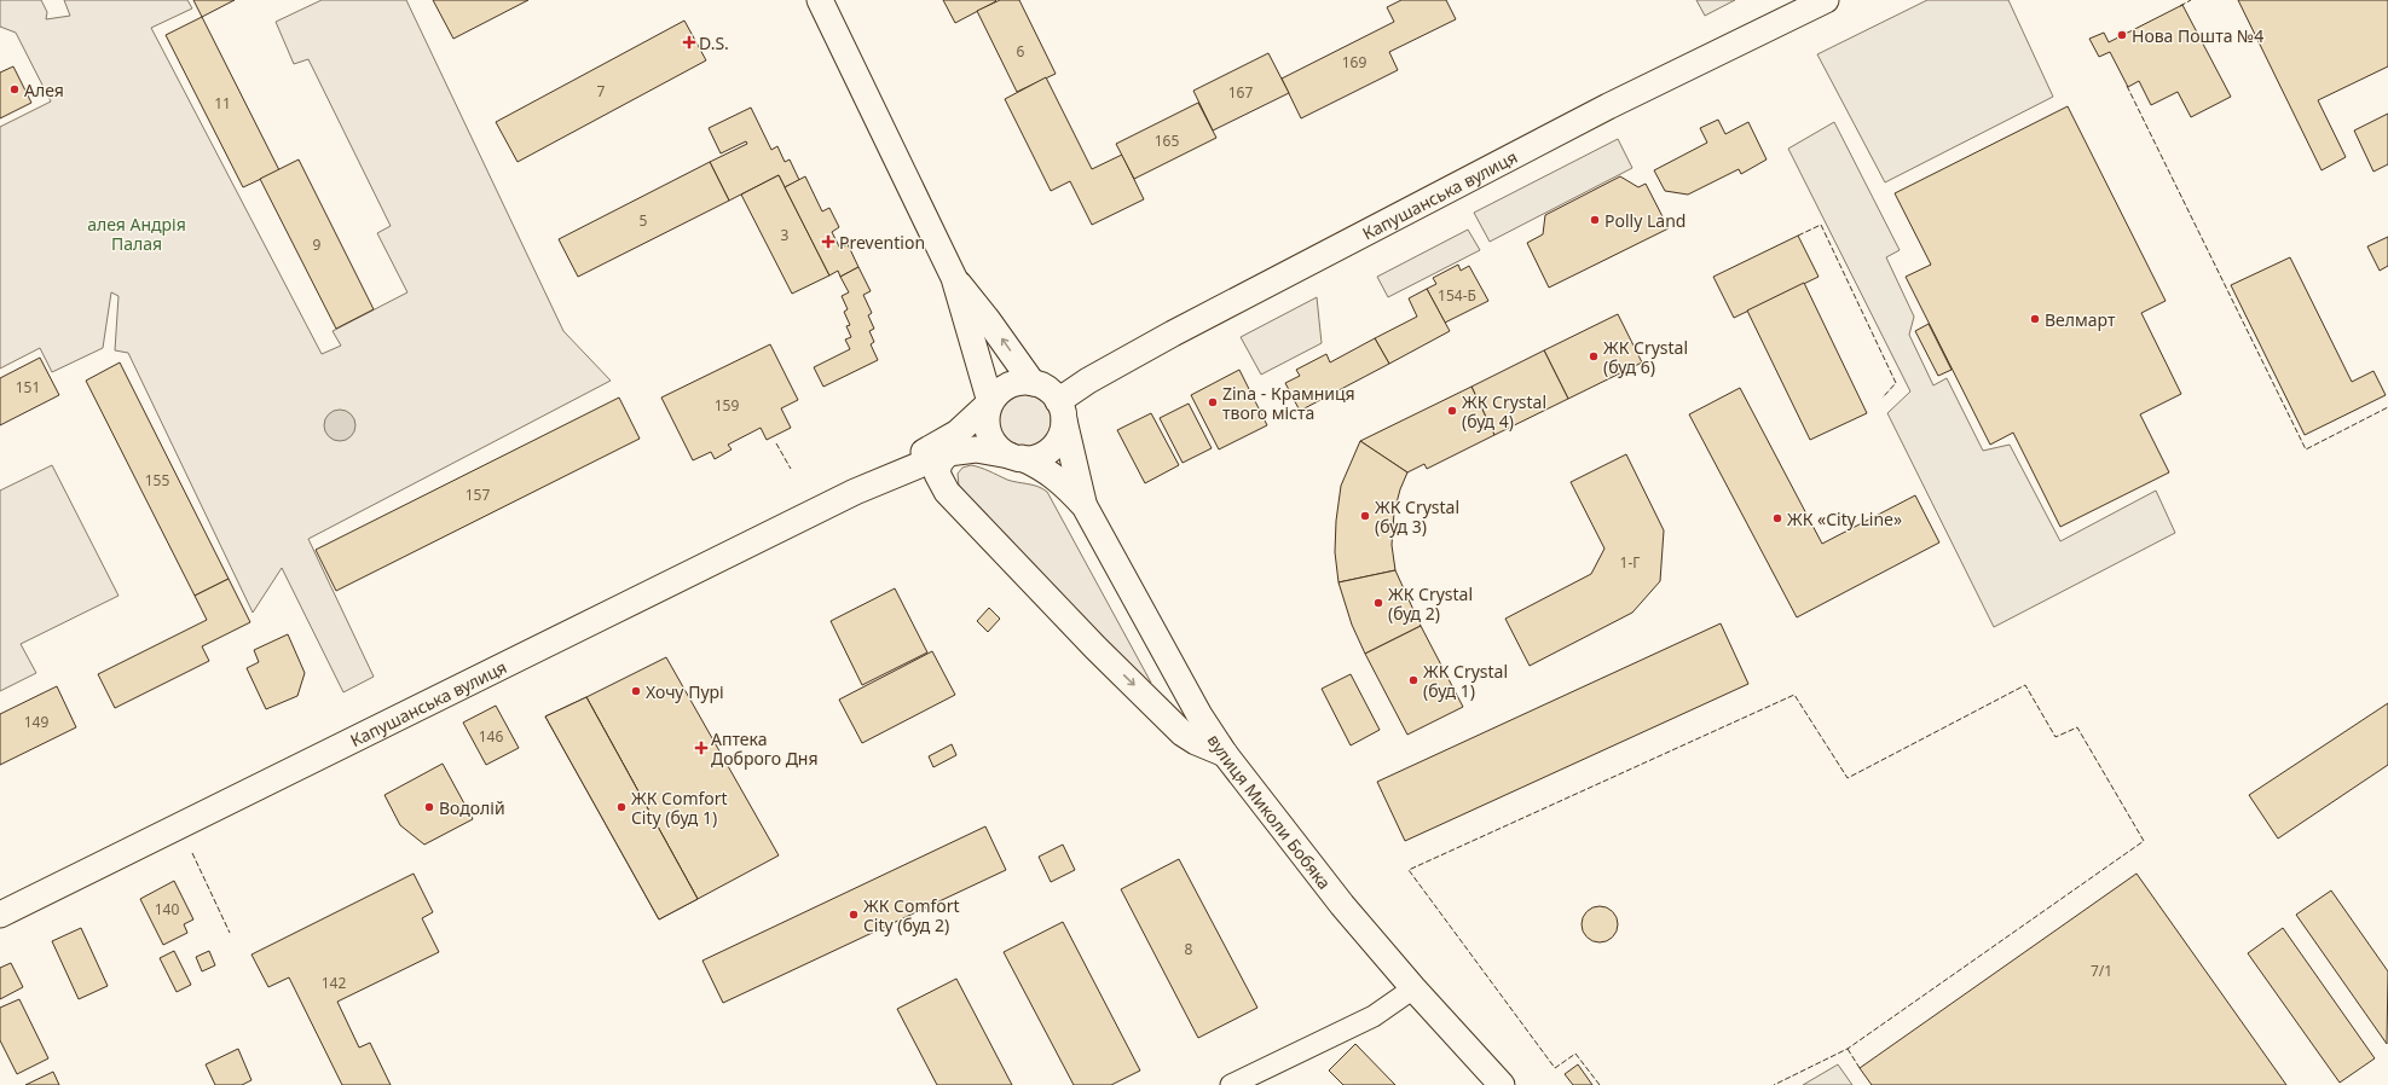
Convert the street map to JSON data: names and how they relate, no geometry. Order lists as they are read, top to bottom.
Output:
{
  "streets": {
    "street": ["Капушанська вулиця", "вулиця Миколи Бобяка"]
  },
  "crossings": [
    ["Капушанська вулиця", "вулиця Миколи Бобяка"]
  ],
  "parks": ["алея Андрія Палая"],
  "places": {
    "other": [
      "Нова Пошта №4",
      "Алея",
      "Polly Land",
      "Велмарт",
      "ЖК Crystal (буд 6)",
      "Zina - Крамниця твого міста",
      "ЖК Crystal (буд 4)",
      "ЖК Crystal (буд 3)",
      "ЖК «City Line»",
      "ЖК Crystal (буд 2)",
      "ЖК Crystal (буд 1)",
      "Хочу Пурі",
      "Водолій",
      "ЖК Comfort City (буд 1)",
      "ЖК Comfort City (буд 2)"
    ],
    "health": ["D.S.", "Prevention", "Аптека Доброго Дня"]
  },
  "house_numbers": [
    "6",
    "169",
    "7",
    "167",
    "11",
    "165",
    "5",
    "3",
    "9",
    "154-Б",
    "151",
    "159",
    "155",
    "157",
    "1-Г",
    "149",
    "146",
    "140",
    "8",
    "7/1",
    "142"
  ]
}
